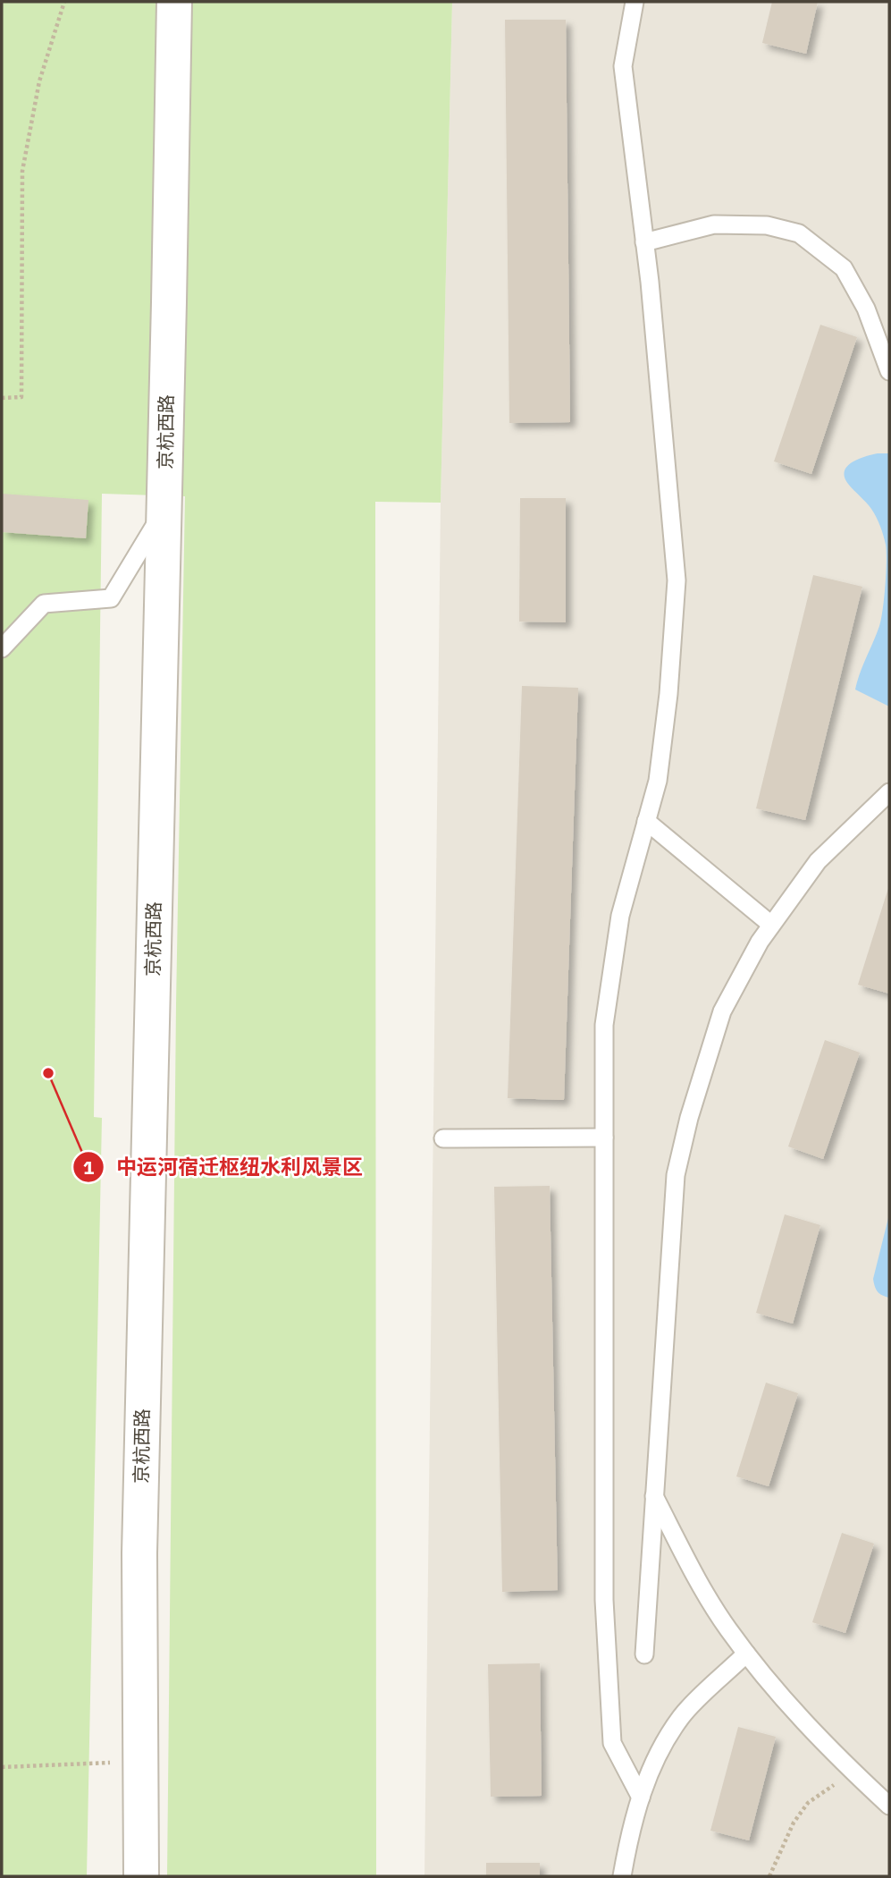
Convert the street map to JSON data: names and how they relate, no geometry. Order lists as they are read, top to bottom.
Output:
{
  "streets": {
    "street": ["京杭西路"]
  },
  "places": ["中运河宿迁枢纽水利风景区"]
}
